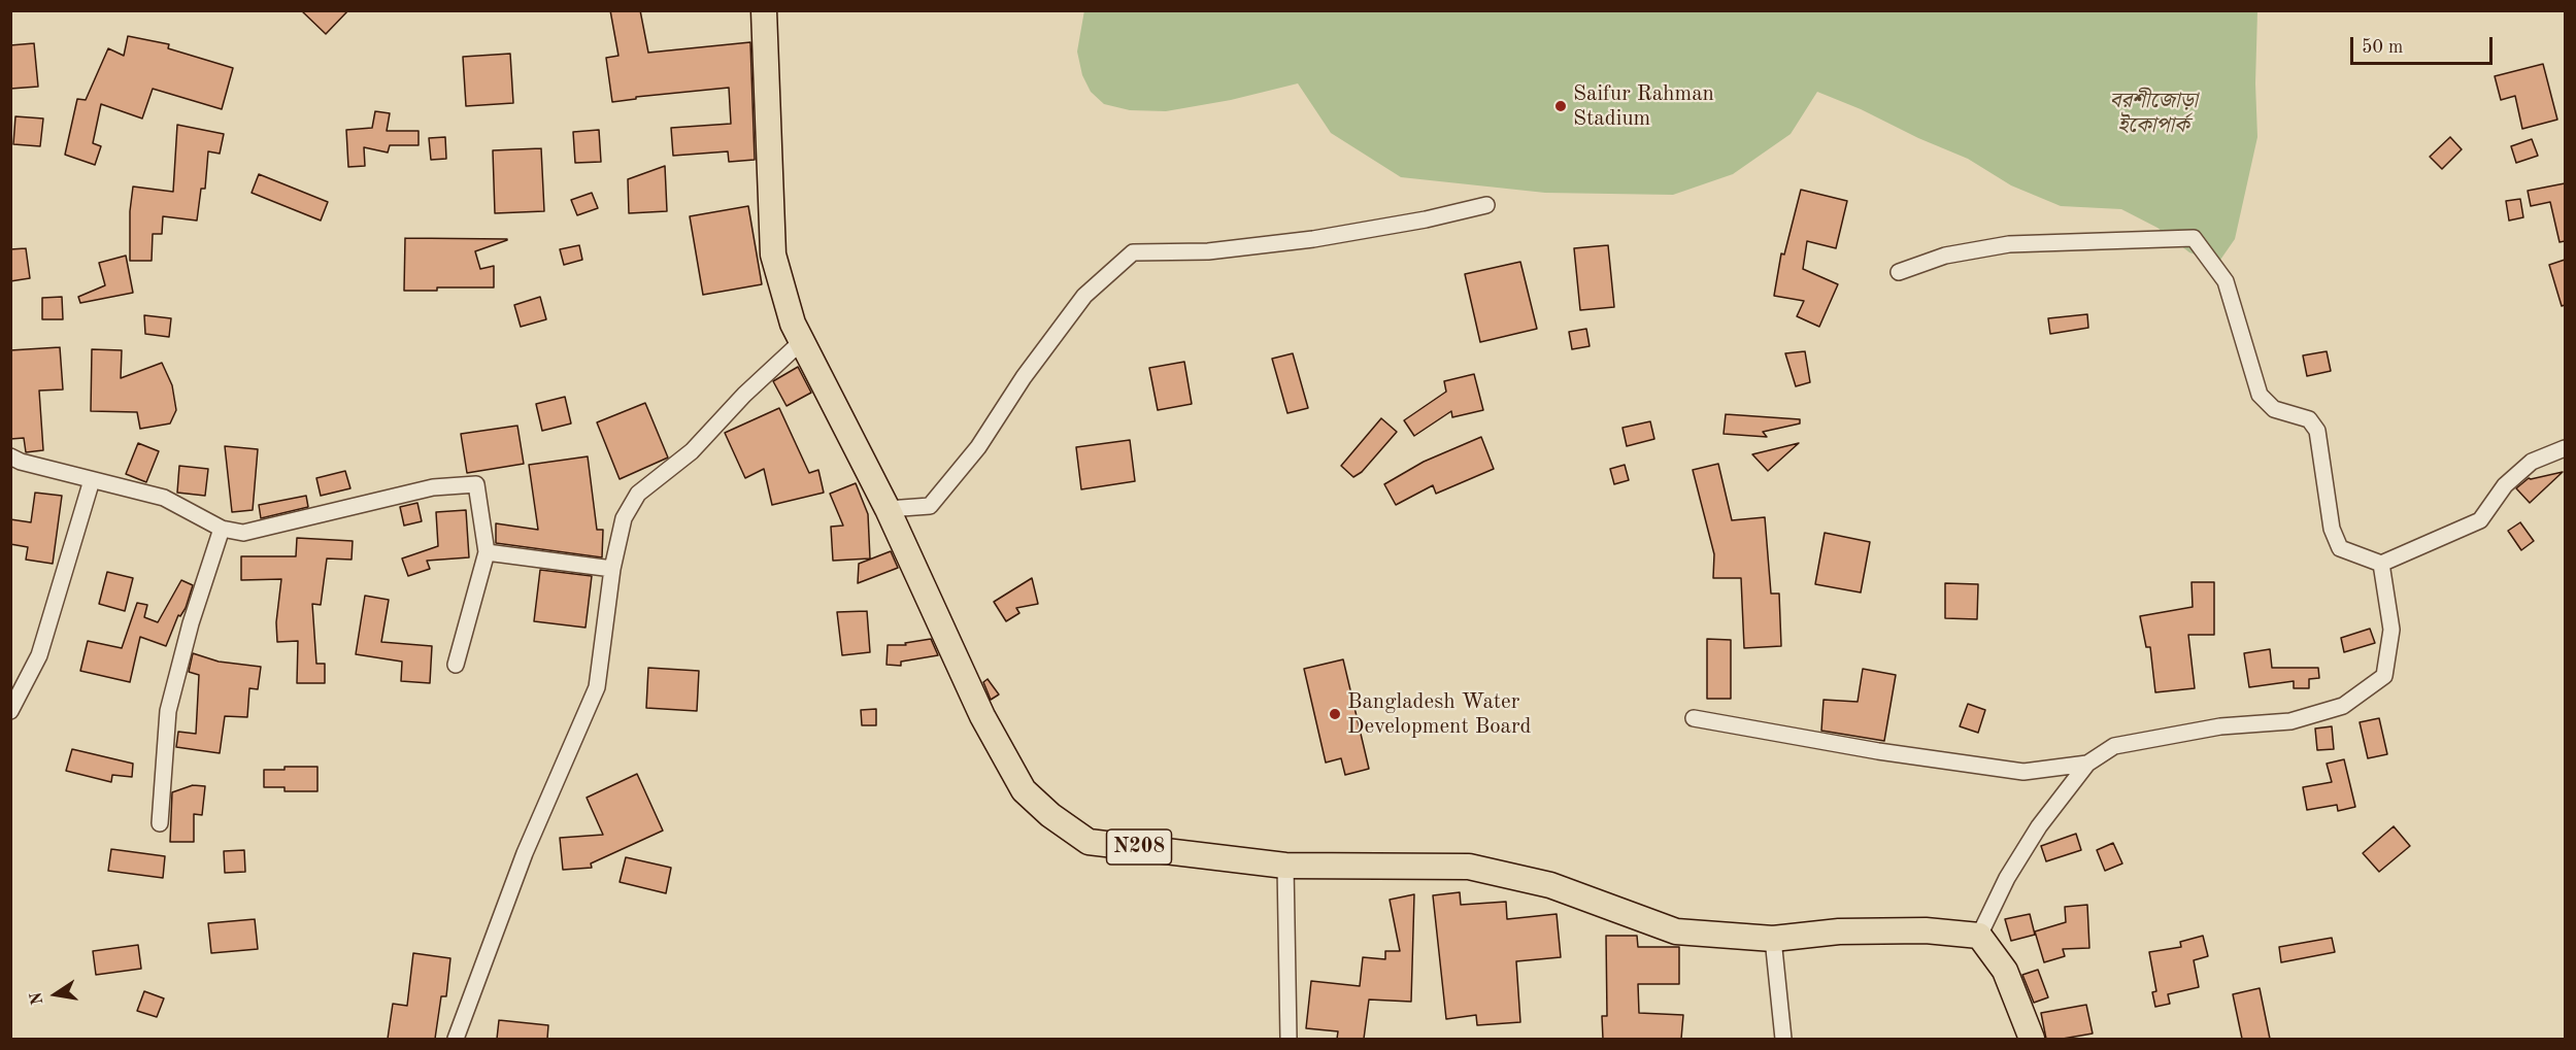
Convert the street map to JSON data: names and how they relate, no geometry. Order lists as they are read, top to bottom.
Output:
{
  "streets": {
    "highway": ["N208"]
  },
  "parks": ["বরশীজোড়া ইকোপার্ক"],
  "places": ["Saifur Rahman Stadium", "Bangladesh Water Development Board"],
  "scale_bar": "50 m",
  "north": "left"
}
